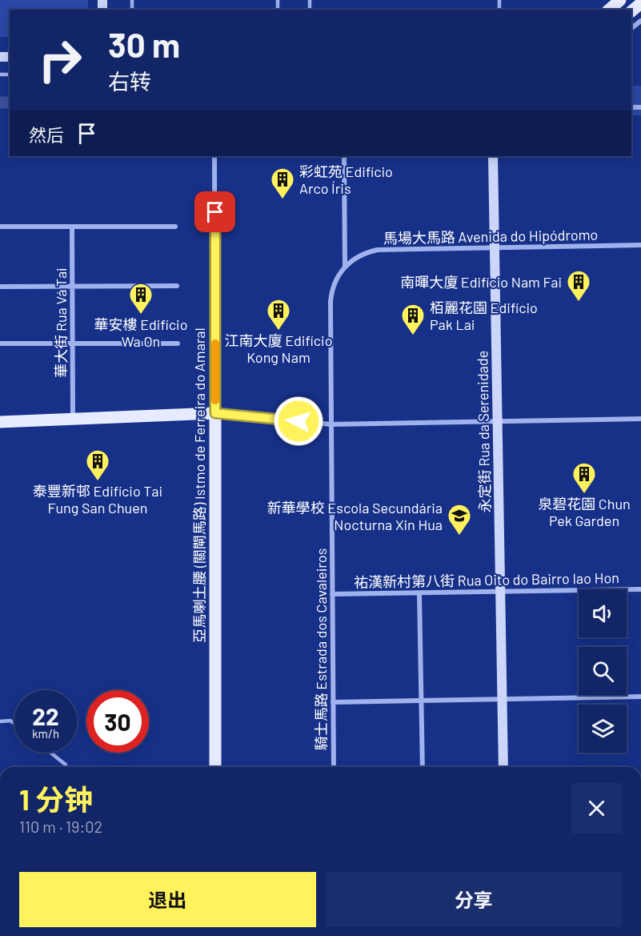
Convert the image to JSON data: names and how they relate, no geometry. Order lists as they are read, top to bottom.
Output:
{
  "streets": {
    "main road": ["亞馬喇土腰 (關閘馬路) Istmo de Ferreira do Amaral"],
    "street": [
      "馬場大馬路 Avenida do Hipódromo",
      "華大街 Rua Vá Tai",
      "永定街 Rua da Serenidade",
      "祐漢新村第八街 Rua Oito do Bairro Iao Hon",
      "騎士馬路 Estrada dos Cavaleiros"
    ]
  },
  "crossings": [
    ["馬場大馬路 Avenida do Hipódromo", "永定街 Rua da Serenidade"],
    ["馬場大馬路 Avenida do Hipódromo", "騎士馬路 Estrada dos Cavaleiros"],
    ["永定街 Rua da Serenidade", "祐漢新村第八街 Rua Oito do Bairro Iao Hon"],
    ["祐漢新村第八街 Rua Oito do Bairro Iao Hon", "騎士馬路 Estrada dos Cavaleiros"]
  ],
  "places": {
    "building": [
      "彩虹苑 Edifício Arco Íris",
      "南暉大廈 Edifício Nam Fai",
      "華安樓 Edifício Wa On",
      "江南大廈 Edifício Kong Nam",
      "栢麗花園 Edifício Pak Lai",
      "泰豐新邨 Edifício Tai Fung San Chuen",
      "泉碧花園 Chun Pek Garden"
    ],
    "school or university": ["新華學校 Escola Secundária Nocturna Xin Hua"]
  },
  "page": {
    "turn": ["30 m", "右转"],
    "then": "然后",
    "speed": "22 km/h",
    "limit": "30",
    "heading": ["1 分钟", "110 m · 19:02"],
    "buttons": ["退出", "分享"]
  }
}
